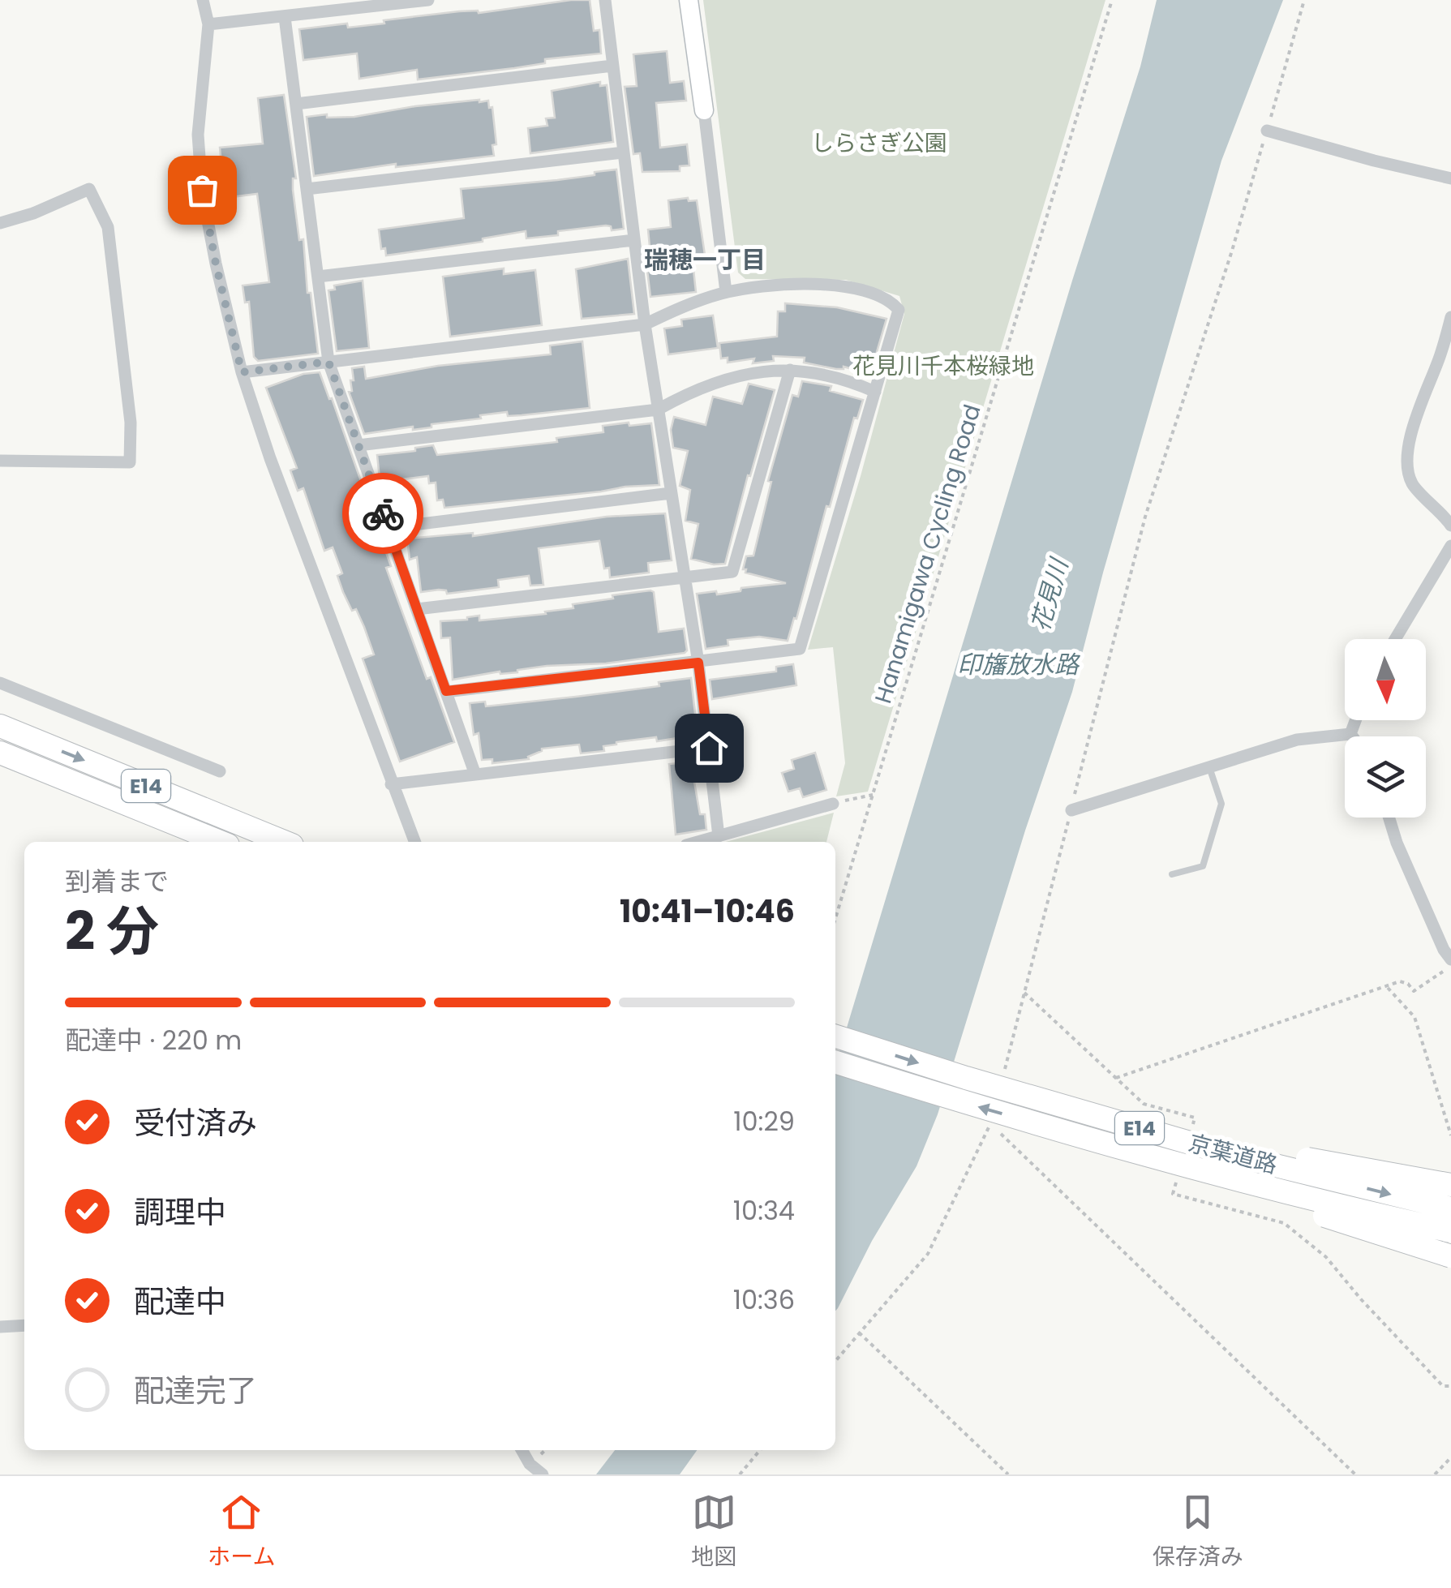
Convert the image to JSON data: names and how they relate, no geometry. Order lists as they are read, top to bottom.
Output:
{
  "streets": {
    "highway": ["E14", "京葉道路"],
    "path": ["Hanamigawa Cycling Road"]
  },
  "districts": ["瑞穂一丁目"],
  "water": ["花見川", "印旛放水路"],
  "parks": ["しらさぎ公園", "花見川千本桜緑地"],
  "north": "bottom",
  "page": {
    "heading": ["2 分", "到着まで", "10:41–10:46"],
    "bar": "配達中 · 220 m",
    "list": [
      ["受付済み", "10:29"],
      ["調理中", "10:34"],
      ["配達中", "10:36"],
      "配達完了"
    ],
    "tabs": ["ホーム", "地図", "保存済み"]
  }
}
